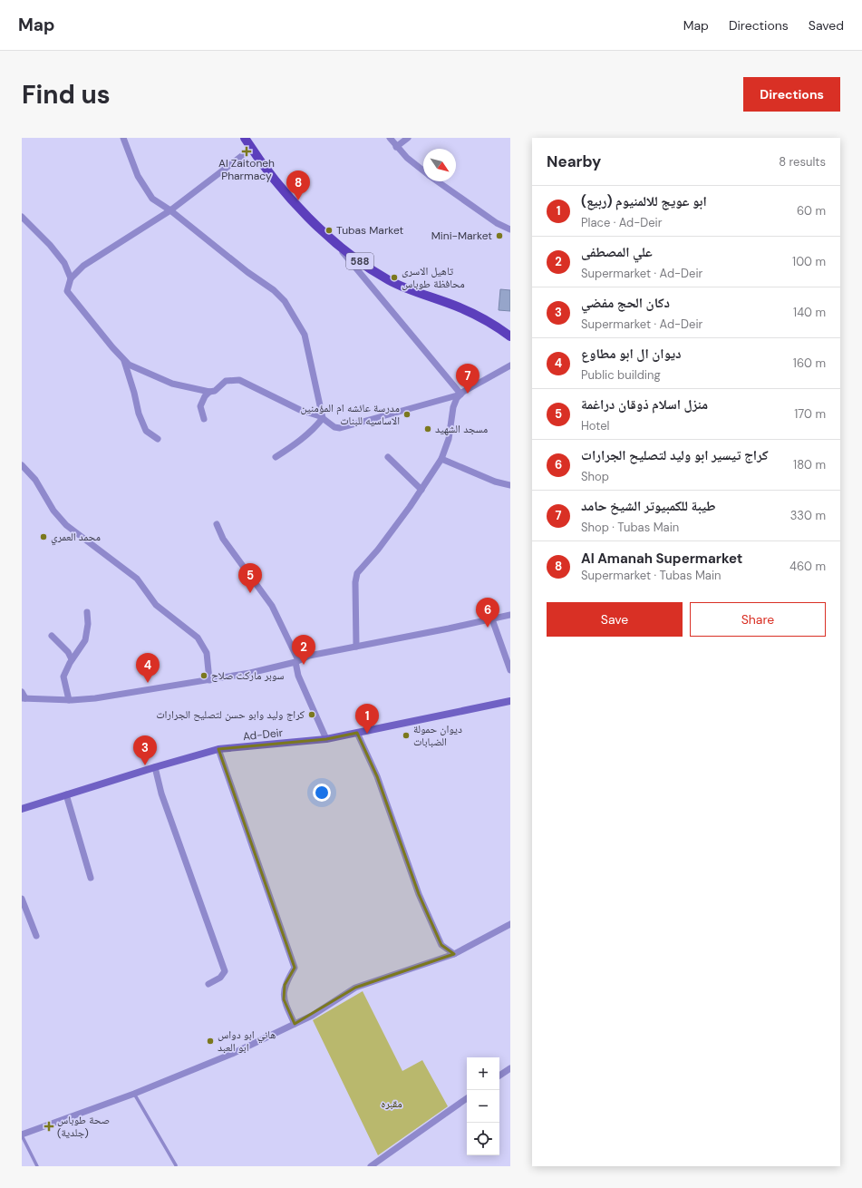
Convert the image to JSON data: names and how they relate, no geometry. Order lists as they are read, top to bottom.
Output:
{
  "streets": {
    "main road": ["588"],
    "street": ["Ad-Deir"]
  },
  "parks": ["مقبره"],
  "places": {
    "health": ["Al Zaitoneh Pharmacy", "صحة طوباس (جلدية)"],
    "other": [
      "Tubas Market",
      "Mini-Market",
      "تاهيل الاسرى محافظة طوباس",
      "مدرسة عائشه ام المؤمنين الاساسيه للبنات",
      "مسجد الشهيد",
      "محمد العمري",
      "سوبر ماركت صلاح",
      "كراج وليد وابو حسن لتصليح الجرارات",
      "ديوان حمولة الضبابات",
      "هاني ابو دواس ابو العبد"
    ]
  },
  "north": "bottom right",
  "page": {
    "header": "Map",
    "nav": ["Map", "Directions", "Saved"],
    "buttons": [
      "Directions",
      ["Save", "Share"]
    ],
    "title": "Find us",
    "heading": ["Nearby", "8 results"],
    "pins": [
      "8",
      "7",
      "5",
      "6",
      "2",
      "4",
      "1",
      "3"
    ],
    "list": [
      {
        "mark": "1",
        "name": "ابو عويج للالمنيوم (ربيع)",
        "note": "Place · Ad-Deir",
        "value": "60 m"
      },
      {
        "mark": "2",
        "name": "علي المصطفى",
        "note": "Supermarket · Ad-Deir",
        "value": "100 m"
      },
      {
        "mark": "3",
        "name": "دكان الحج مفضي",
        "note": "Supermarket · Ad-Deir",
        "value": "140 m"
      },
      {
        "mark": "4",
        "name": "ديوان ال ابو مطاوع",
        "note": "Public building",
        "value": "160 m"
      },
      {
        "mark": "5",
        "name": "منزل اسلام ذوقان دراغمة",
        "note": "Hotel",
        "value": "170 m"
      },
      {
        "mark": "6",
        "name": "كراج تيسير ابو وليد لتصليح الجرارات",
        "note": "Shop",
        "value": "180 m"
      },
      {
        "mark": "7",
        "name": "طيبة للكمبيوتر الشيخ حامد",
        "note": "Shop · Tubas Main",
        "value": "330 m"
      },
      {
        "mark": "8",
        "name": "Al Amanah Supermarket",
        "note": "Supermarket · Tubas Main",
        "value": "460 m"
      }
    ],
    "map_buttons": ["+", "−"]
  }
}
